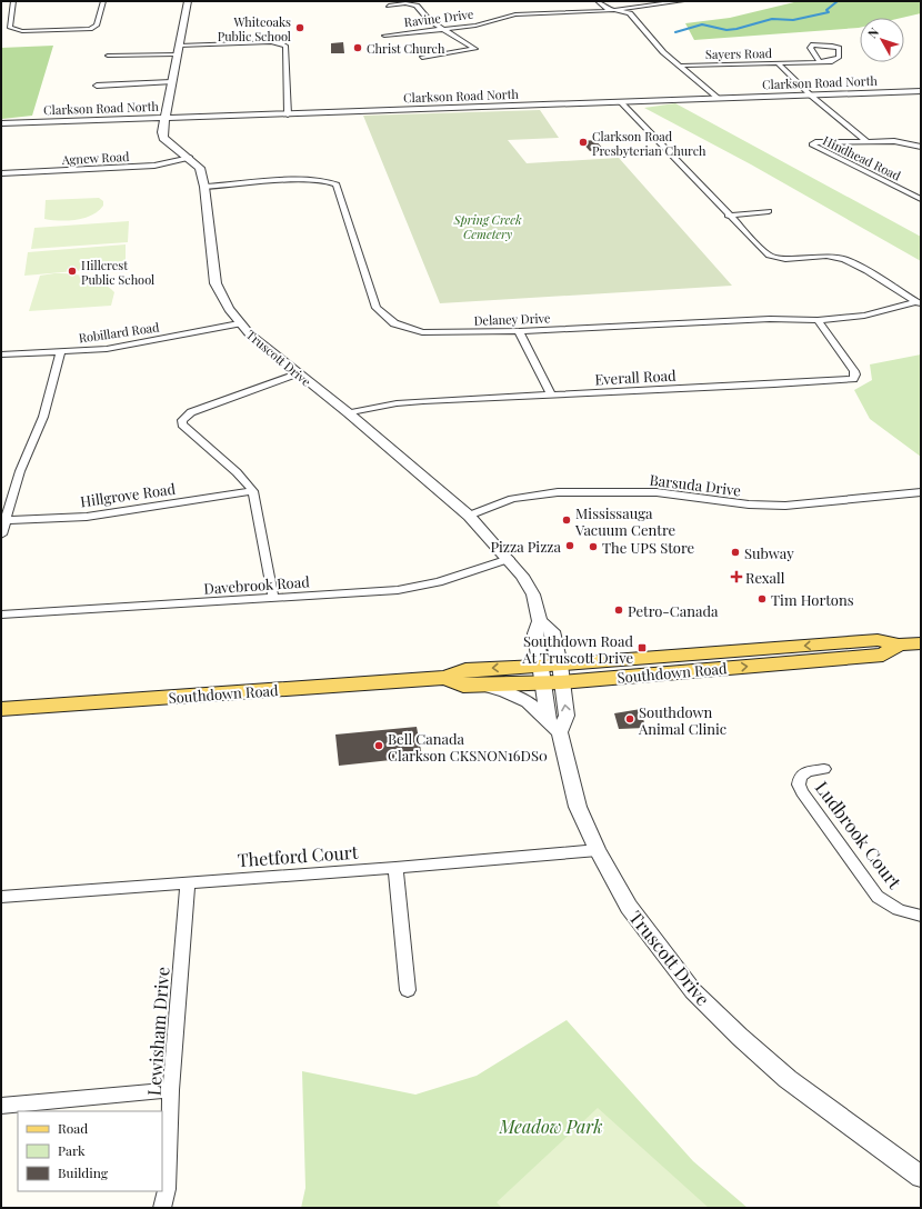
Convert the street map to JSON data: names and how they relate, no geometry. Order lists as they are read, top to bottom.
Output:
{
  "streets": {
    "main road": ["Southdown Road"],
    "street": [
      "Ravine Drive",
      "Sayers Road",
      "Clarkson Road North",
      "Agnew Road",
      "Hindhead Road",
      "Delaney Drive",
      "Robillard Road",
      "Truscott Drive",
      "Everall Road",
      "Barsuda Drive",
      "Hillgrove Road",
      "Davebrook Road",
      "Ludbrook Court",
      "Thetford Court",
      "Lewisham Drive"
    ]
  },
  "crossings": [
    ["Sayers Road", "Clarkson Road North"],
    ["Sayers Road", "Hindhead Road"],
    ["Clarkson Road North", "Hindhead Road"],
    ["Clarkson Road North", "Truscott Drive"],
    ["Agnew Road", "Truscott Drive"],
    ["Delaney Drive", "Truscott Drive"],
    ["Delaney Drive", "Everall Road"],
    ["Robillard Road", "Truscott Drive"],
    ["Truscott Drive", "Everall Road"],
    ["Truscott Drive", "Barsuda Drive"],
    ["Truscott Drive", "Davebrook Road"],
    ["Truscott Drive", "Southdown Road"],
    ["Truscott Drive", "Thetford Court"],
    ["Thetford Court", "Lewisham Drive"]
  ],
  "parks": ["Spring Creek Cemetery", "Meadow Park"],
  "places": {
    "other": [
      "Whiteoaks Public School",
      "Christ Church",
      "Clarkson Road Presbyterian Church",
      "Hillcrest Public School",
      "Mississauga Vacuum Centre",
      "Pizza Pizza",
      "The UPS Store",
      "Subway",
      "Tim Hortons",
      "Petro-Canada",
      "Southdown Animal Clinic",
      "Bell Canada Clarkson CKSNON16DS0"
    ],
    "health": ["Rexall"],
    "transit": ["Southdown Road At Truscott Drive"]
  },
  "legend": ["Road", "Park", "Building"],
  "north": "top left"
}
